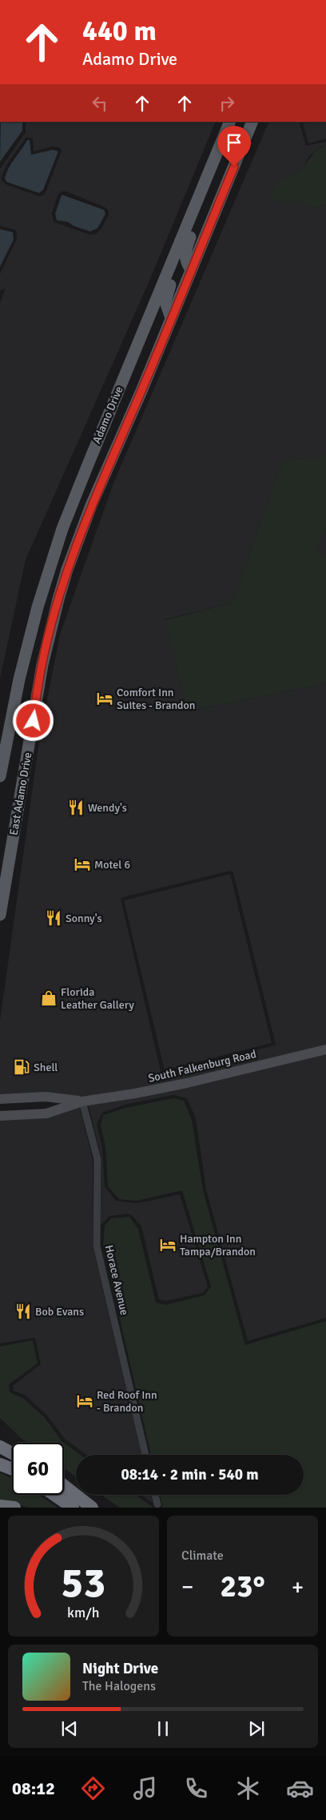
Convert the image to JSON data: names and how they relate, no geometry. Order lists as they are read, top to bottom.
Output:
{
  "streets": {
    "main road": ["Adamo Drive", "East Adamo Drive"],
    "street": ["South Falkenburg Road", "Horace Avenue"]
  },
  "crossings": [
    ["South Falkenburg Road", "Horace Avenue"]
  ],
  "places": {
    "hotel": [
      "Comfort Inn Suites - Brandon",
      "Motel 6",
      "Hampton Inn Tampa/Brandon",
      "Red Roof Inn - Brandon"
    ],
    "restaurant": ["Wendy's", "Sonny's", "Bob Evans"],
    "shop": ["Florida Leather Gallery"],
    "fuel station": ["Shell"]
  },
  "page": {
    "turn": ["440 m", "Adamo Drive"],
    "limit": "60",
    "trip": "08:14 · 2 min · 540 m",
    "tile": "Climate",
    "heat": ["−", "23°", "+"],
    "song": ["Night Drive", "The Halogens"],
    "tabs": "08:12",
    "gauge": ["53", "km/h"]
  }
}
